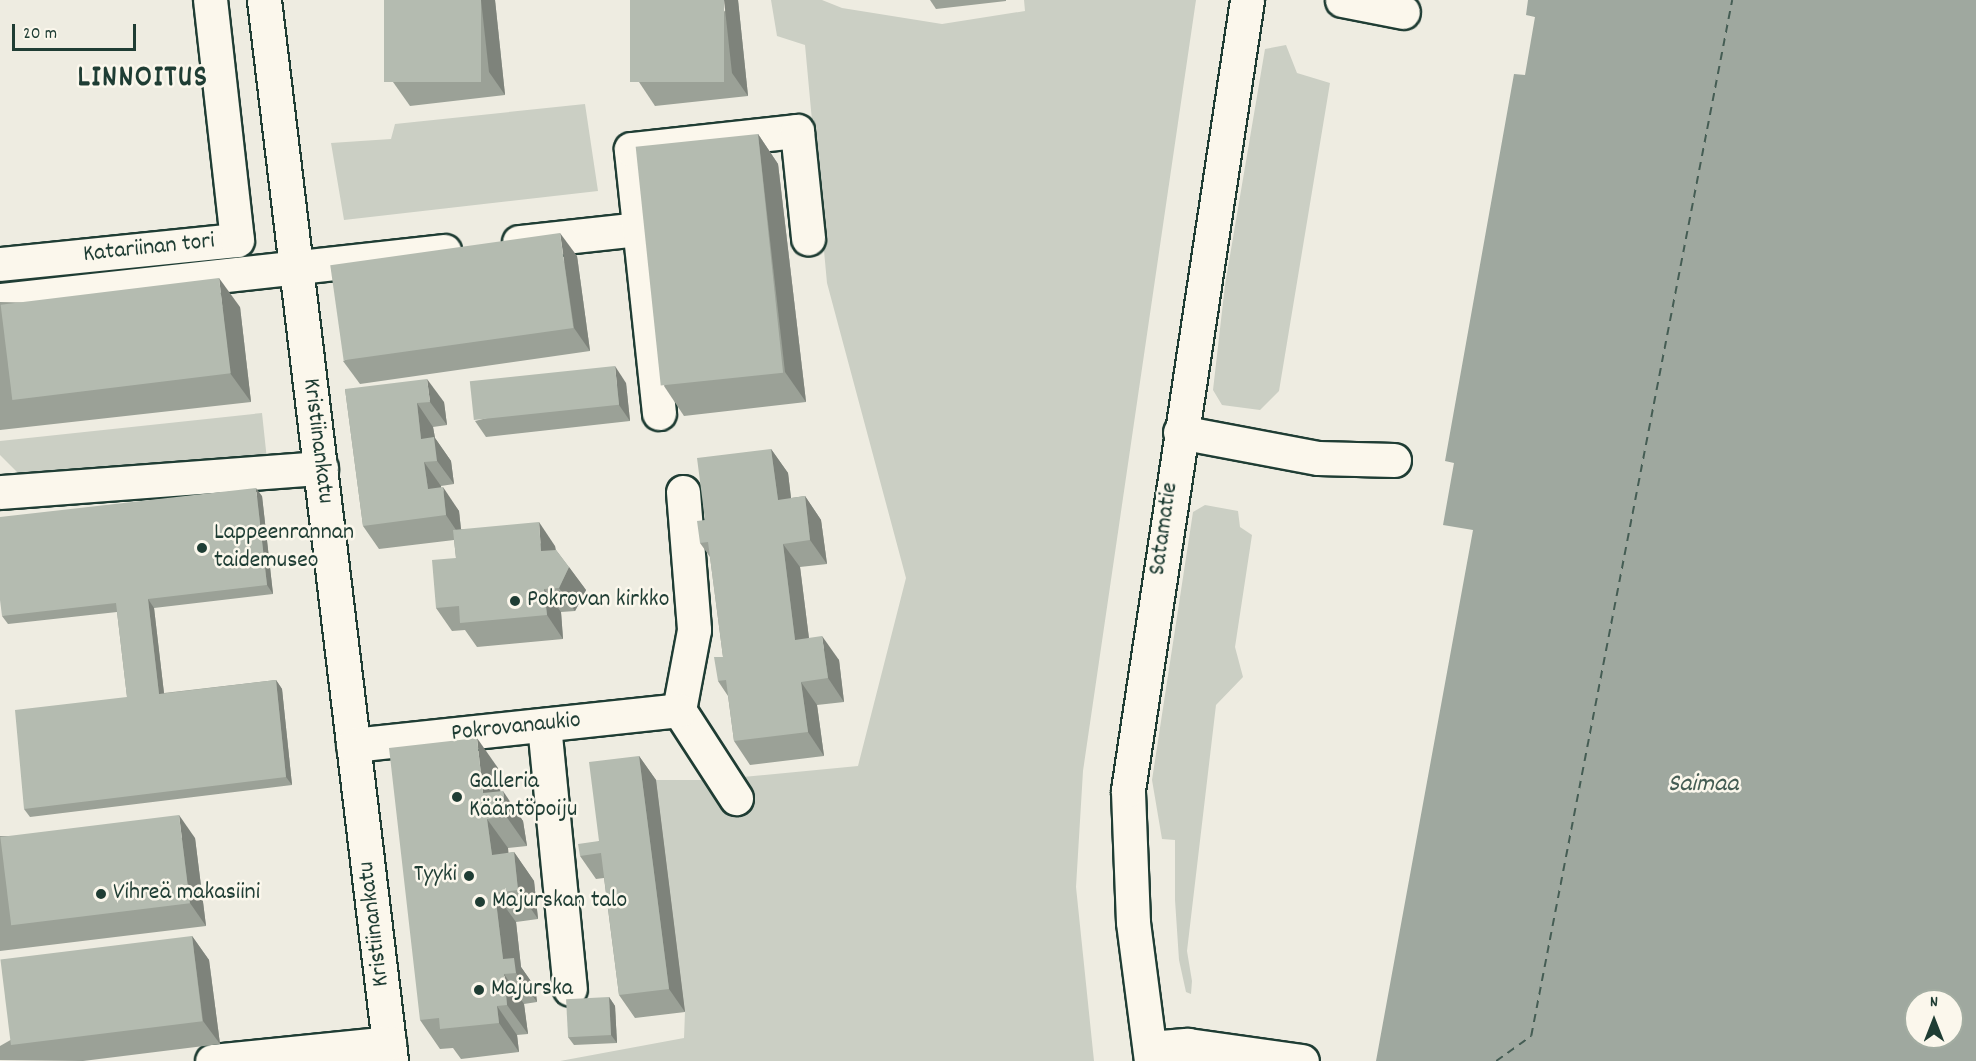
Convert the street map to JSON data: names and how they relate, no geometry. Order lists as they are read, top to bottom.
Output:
{
  "streets": {
    "street": [
      "Katariinan tori",
      "Kristiinankatu",
      "Satamatie",
      "Pokrovanaukio"
    ]
  },
  "crossings": [
    ["Kristiinankatu", "Pokrovanaukio"]
  ],
  "districts": ["LINNOITUS"],
  "water": ["Saimaa"],
  "places": [
    "Lappeenrannan taidemuseo",
    "Pokrovan kirkko",
    "Galleria Kääntöpoiju",
    "Tyyki",
    "Vihreä makasiini",
    "Majurskan talo",
    "Majurska"
  ],
  "scale_bar": "20 m",
  "north": "top"
}
